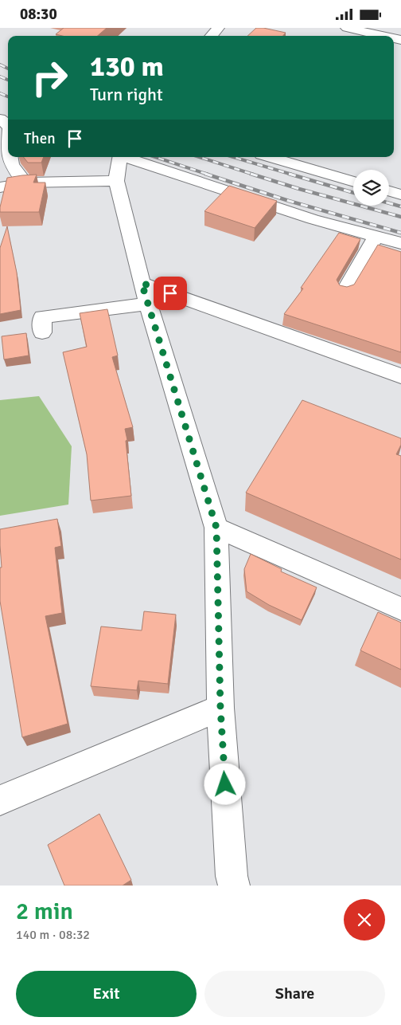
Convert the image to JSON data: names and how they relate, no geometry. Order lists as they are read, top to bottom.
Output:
{
  "page": {
    "status": "08:30",
    "turn": ["130 m", "Turn right"],
    "then": "Then",
    "heading": ["2 min", "140 m · 08:32"],
    "buttons": ["Exit", "Share"]
  }
}
